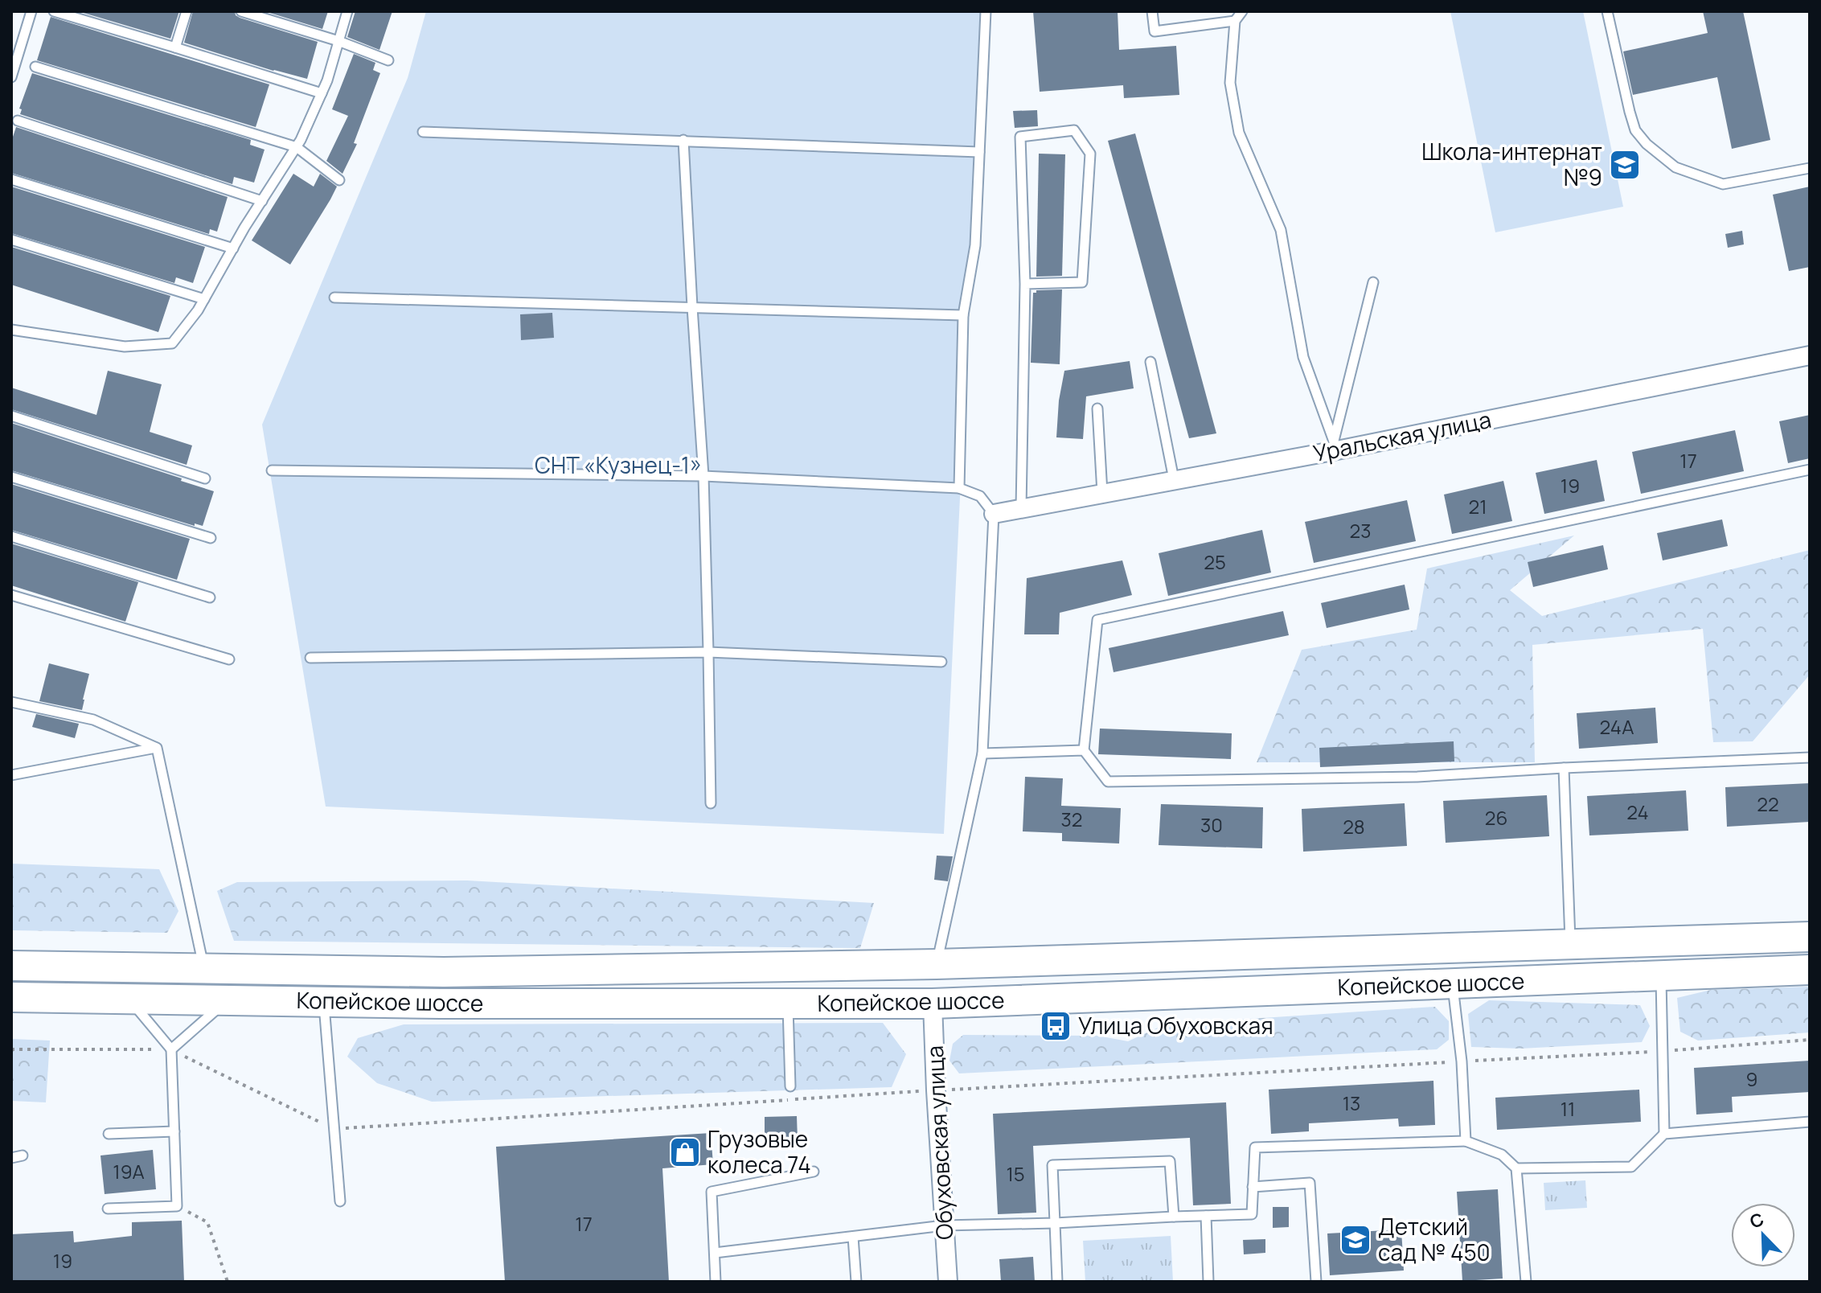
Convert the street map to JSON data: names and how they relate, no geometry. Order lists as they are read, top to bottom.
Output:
{
  "streets": {
    "main road": ["Копейское шоссе"],
    "street": ["Уральская улица", "Обуховская улица"]
  },
  "crossings": [
    ["Копейское шоссе", "Обуховская улица"]
  ],
  "parks": ["СНТ «Кузнец-1»"],
  "places": {
    "school or university": ["Школа-интернат №9", "Детский сад № 450"],
    "bus stop": ["Улица Обуховская"],
    "shop": ["Грузовые колеса 74"]
  },
  "house_numbers": [
    "17",
    "19",
    "21",
    "23",
    "25",
    "24А",
    "22",
    "24",
    "26",
    "32",
    "30",
    "28",
    "9",
    "13",
    "11",
    "19А",
    "15",
    "17",
    "19"
  ],
  "north": "top left"
}
